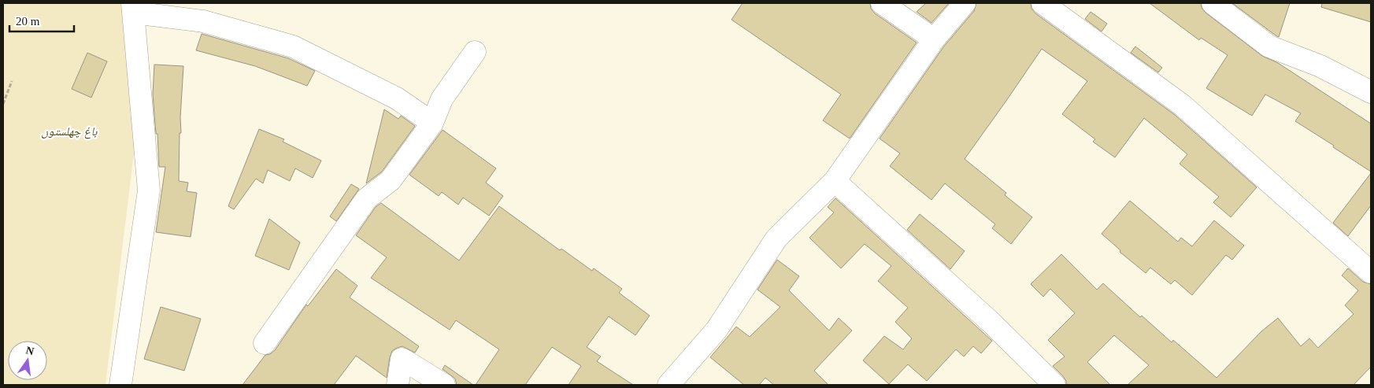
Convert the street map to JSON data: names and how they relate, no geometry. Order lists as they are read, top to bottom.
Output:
{
  "parks": ["باغ چهلستون"],
  "scale_bar": "20 m",
  "north": "top"
}
